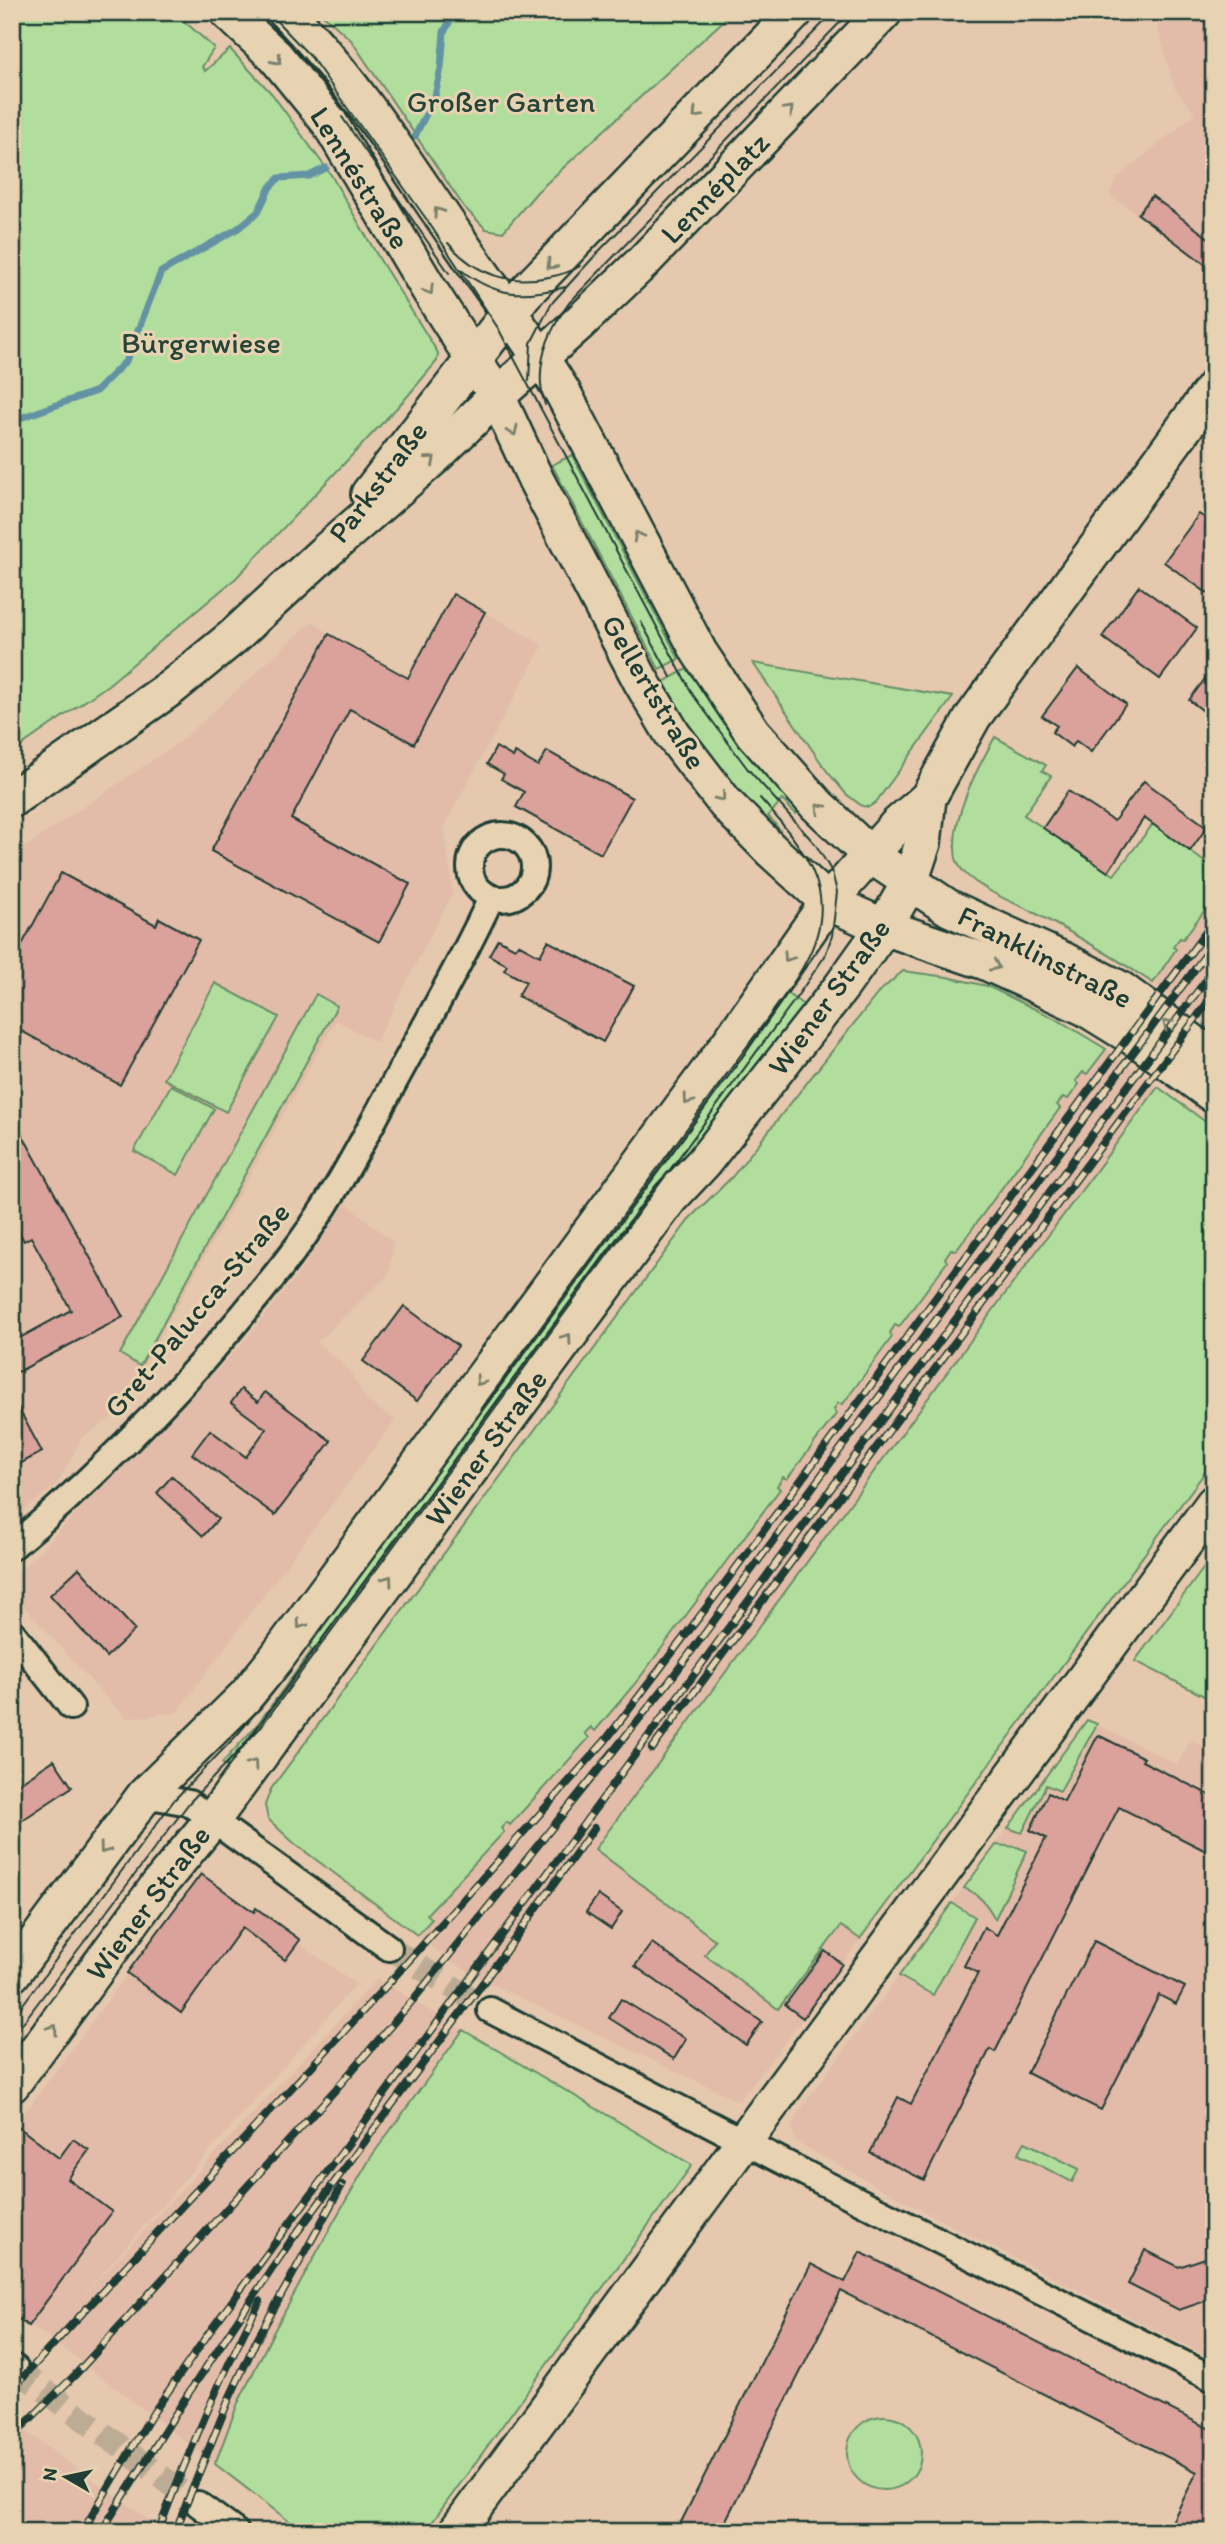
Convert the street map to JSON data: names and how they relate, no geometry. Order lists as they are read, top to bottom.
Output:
{
  "streets": {
    "main road": [
      "Lennéstraße",
      "Lennéplatz",
      "Parkstraße",
      "Gellertstraße",
      "Franklinstraße",
      "Wiener Straße"
    ],
    "street": ["Gret-Palucca-Straße"]
  },
  "crossings": [
    ["Lennéstraße", "Parkstraße"],
    ["Lennéplatz", "Parkstraße"],
    ["Lennéplatz", "Gellertstraße"],
    ["Parkstraße", "Gellertstraße"],
    ["Gellertstraße", "Franklinstraße"],
    ["Gellertstraße", "Wiener Straße"],
    ["Franklinstraße", "Wiener Straße"]
  ],
  "parks": ["Großer Garten", "Bürgerwiese"],
  "north": "left"
}
